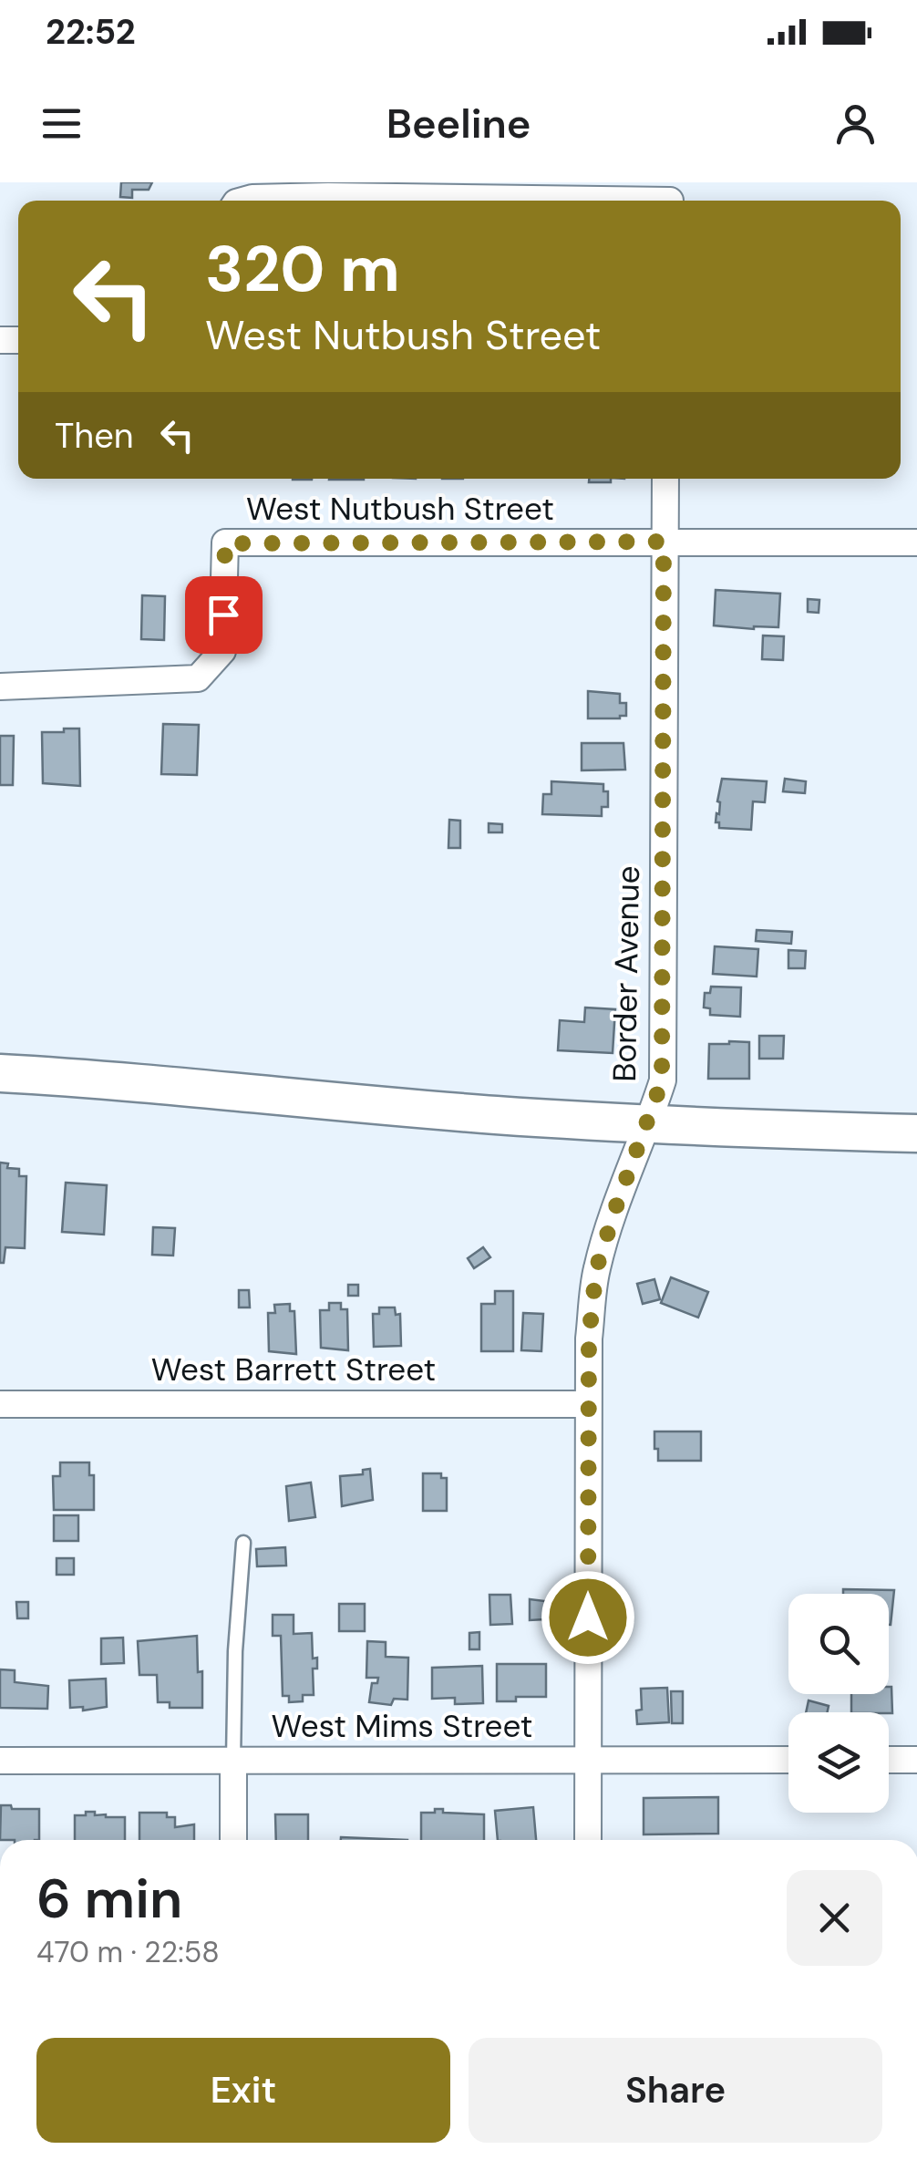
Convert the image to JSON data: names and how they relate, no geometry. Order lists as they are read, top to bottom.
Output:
{
  "streets": {
    "street": [
      "West Nutbush Street",
      "Border Avenue",
      "West Barrett Street",
      "West Mims Street"
    ]
  },
  "crossings": [
    ["West Nutbush Street", "Border Avenue"],
    ["Border Avenue", "West Barrett Street"],
    ["Border Avenue", "West Mims Street"]
  ],
  "page": {
    "status": "22:52",
    "header": "Beeline",
    "turn": ["320 m", "West Nutbush Street"],
    "then": "Then",
    "heading": ["6 min", "470 m · 22:58"],
    "buttons": ["Exit", "Share"]
  }
}
